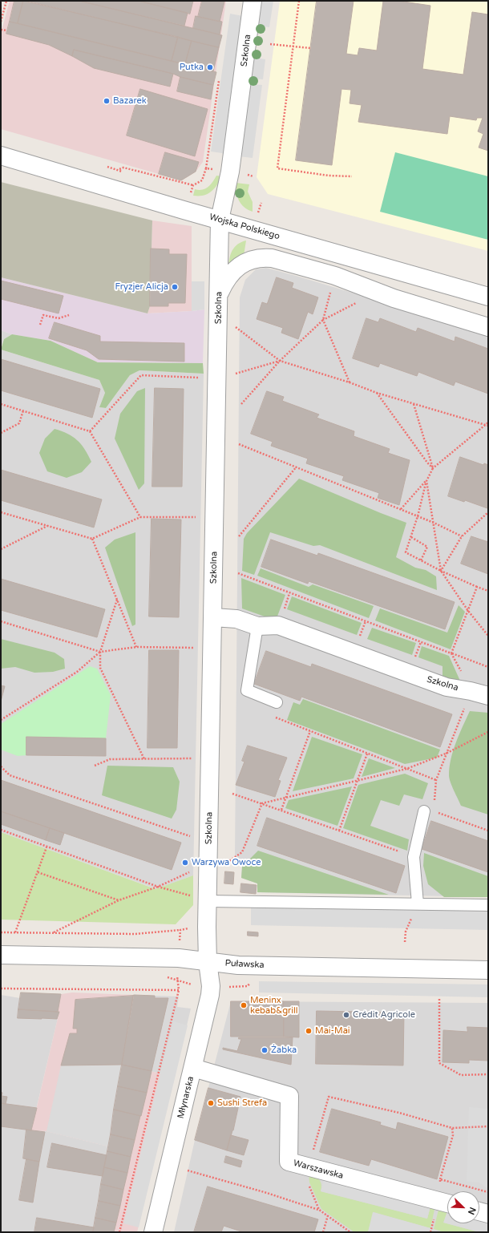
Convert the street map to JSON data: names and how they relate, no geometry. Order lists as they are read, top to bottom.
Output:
{
  "streets": {
    "street": [
      "Szkolna",
      "Wojska Polskiego",
      "Puławska",
      "Młynarska",
      "Warszawska"
    ]
  },
  "crossings": [
    ["Szkolna", "Wojska Polskiego"],
    ["Szkolna", "Puławska"],
    ["Szkolna", "Młynarska"],
    ["Puławska", "Młynarska"],
    ["Młynarska", "Warszawska"]
  ],
  "places": [
    "Putka",
    "Bazarek",
    "Fryzjer Alicja",
    "Warzywa Owoce",
    "Meninx kebab&grill",
    "Crédit Agricole",
    "Mai-Mai",
    "Żabka",
    "Sushi Strefa"
  ],
  "north": "bottom right"
}
